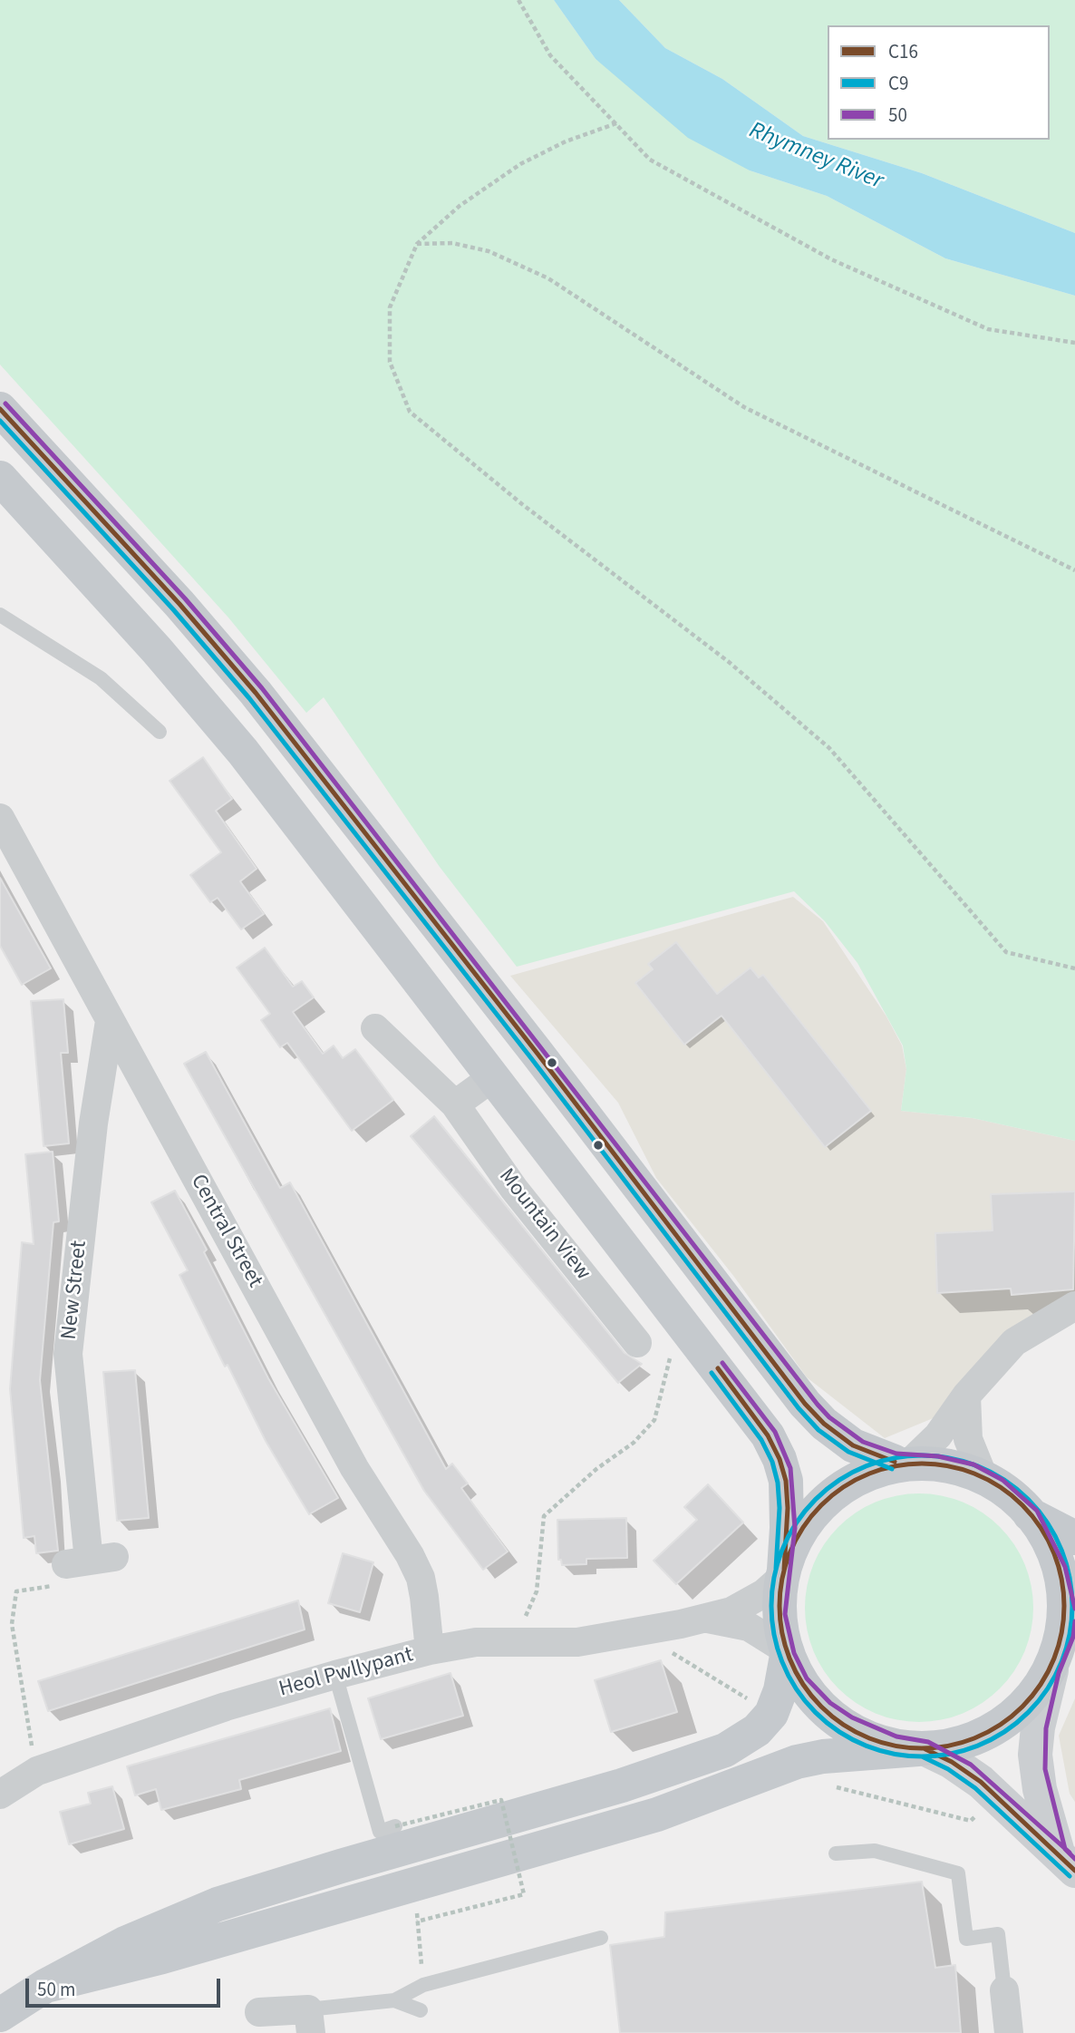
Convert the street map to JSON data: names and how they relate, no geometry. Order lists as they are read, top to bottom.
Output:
{
  "streets": {
    "street": [
      "Mountain View",
      "Central Street",
      "New Street",
      "Heol Pwllypant"
    ]
  },
  "crossings": [
    ["Central Street", "New Street"],
    ["Central Street", "Heol Pwllypant"]
  ],
  "water": ["Rhymney River"],
  "lines": ["transit line 50", "transit line C16", "transit line C9"],
  "legend": ["C16", "C9", "50"],
  "scale_bar": "50 m"
}
